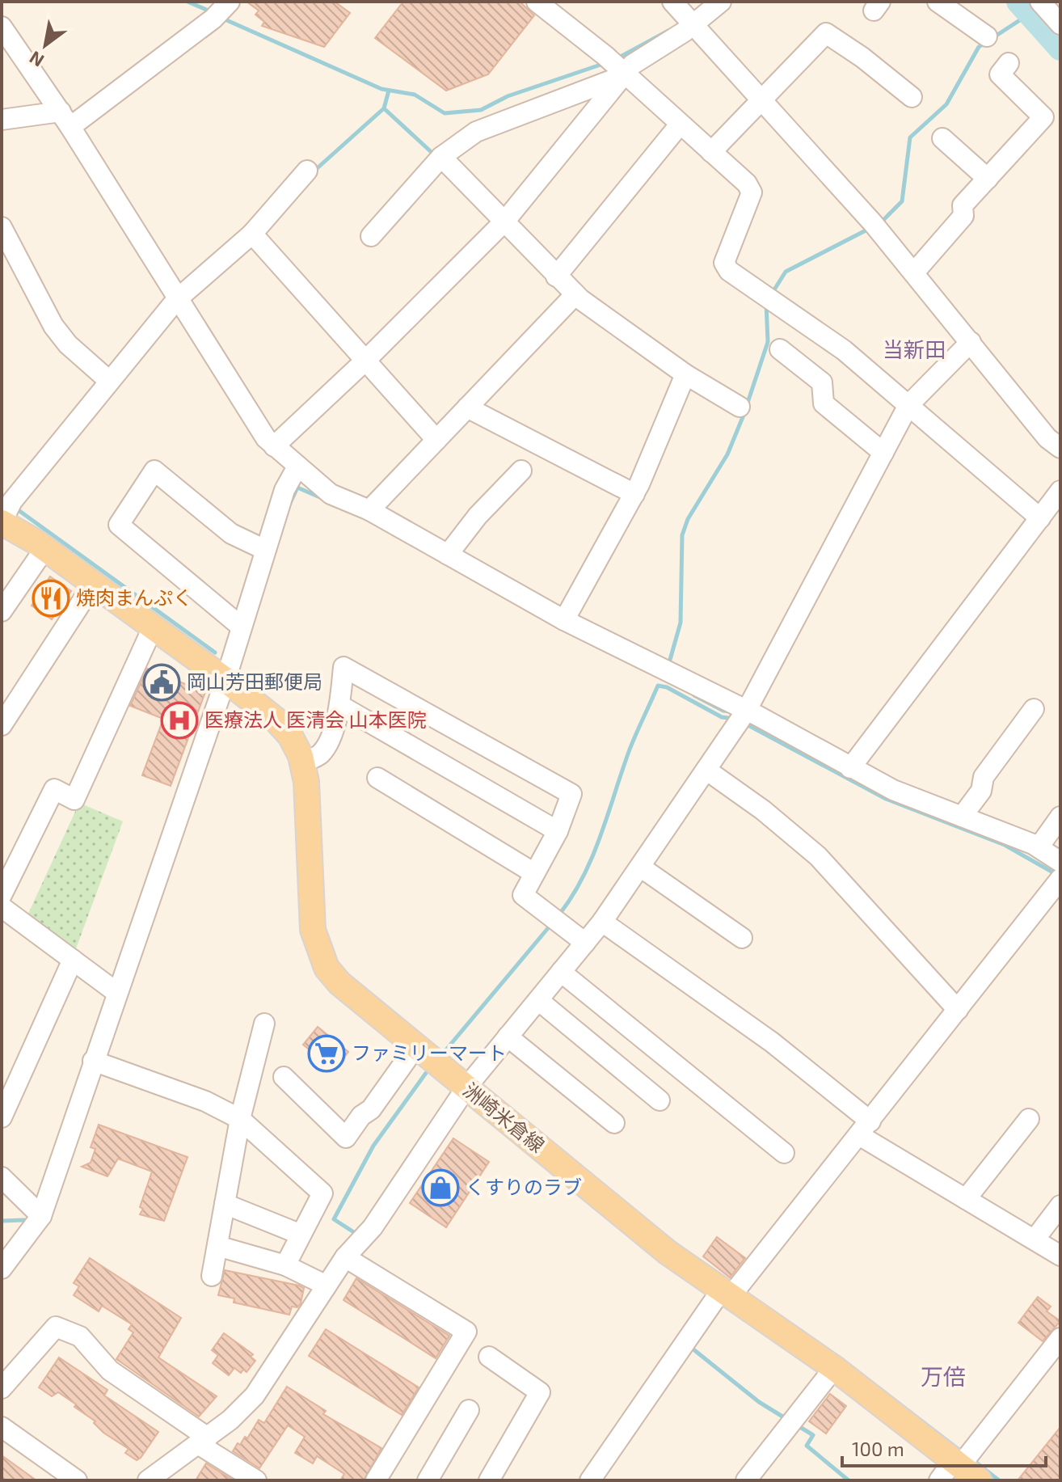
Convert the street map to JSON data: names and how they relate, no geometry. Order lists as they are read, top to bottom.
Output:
{
  "streets": {
    "main road": ["洲崎米倉線"]
  },
  "districts": ["当新田", "万倍"],
  "places": {
    "restaurant": ["焼肉まんぷく"],
    "public building": ["岡山芳田郵便局"],
    "hospital": ["医療法人 医清会 山本医院"],
    "supermarket": ["ファミリーマート"],
    "shop": ["くすりのラブ"]
  },
  "scale_bar": "100 m",
  "north": "bottom left"
}
